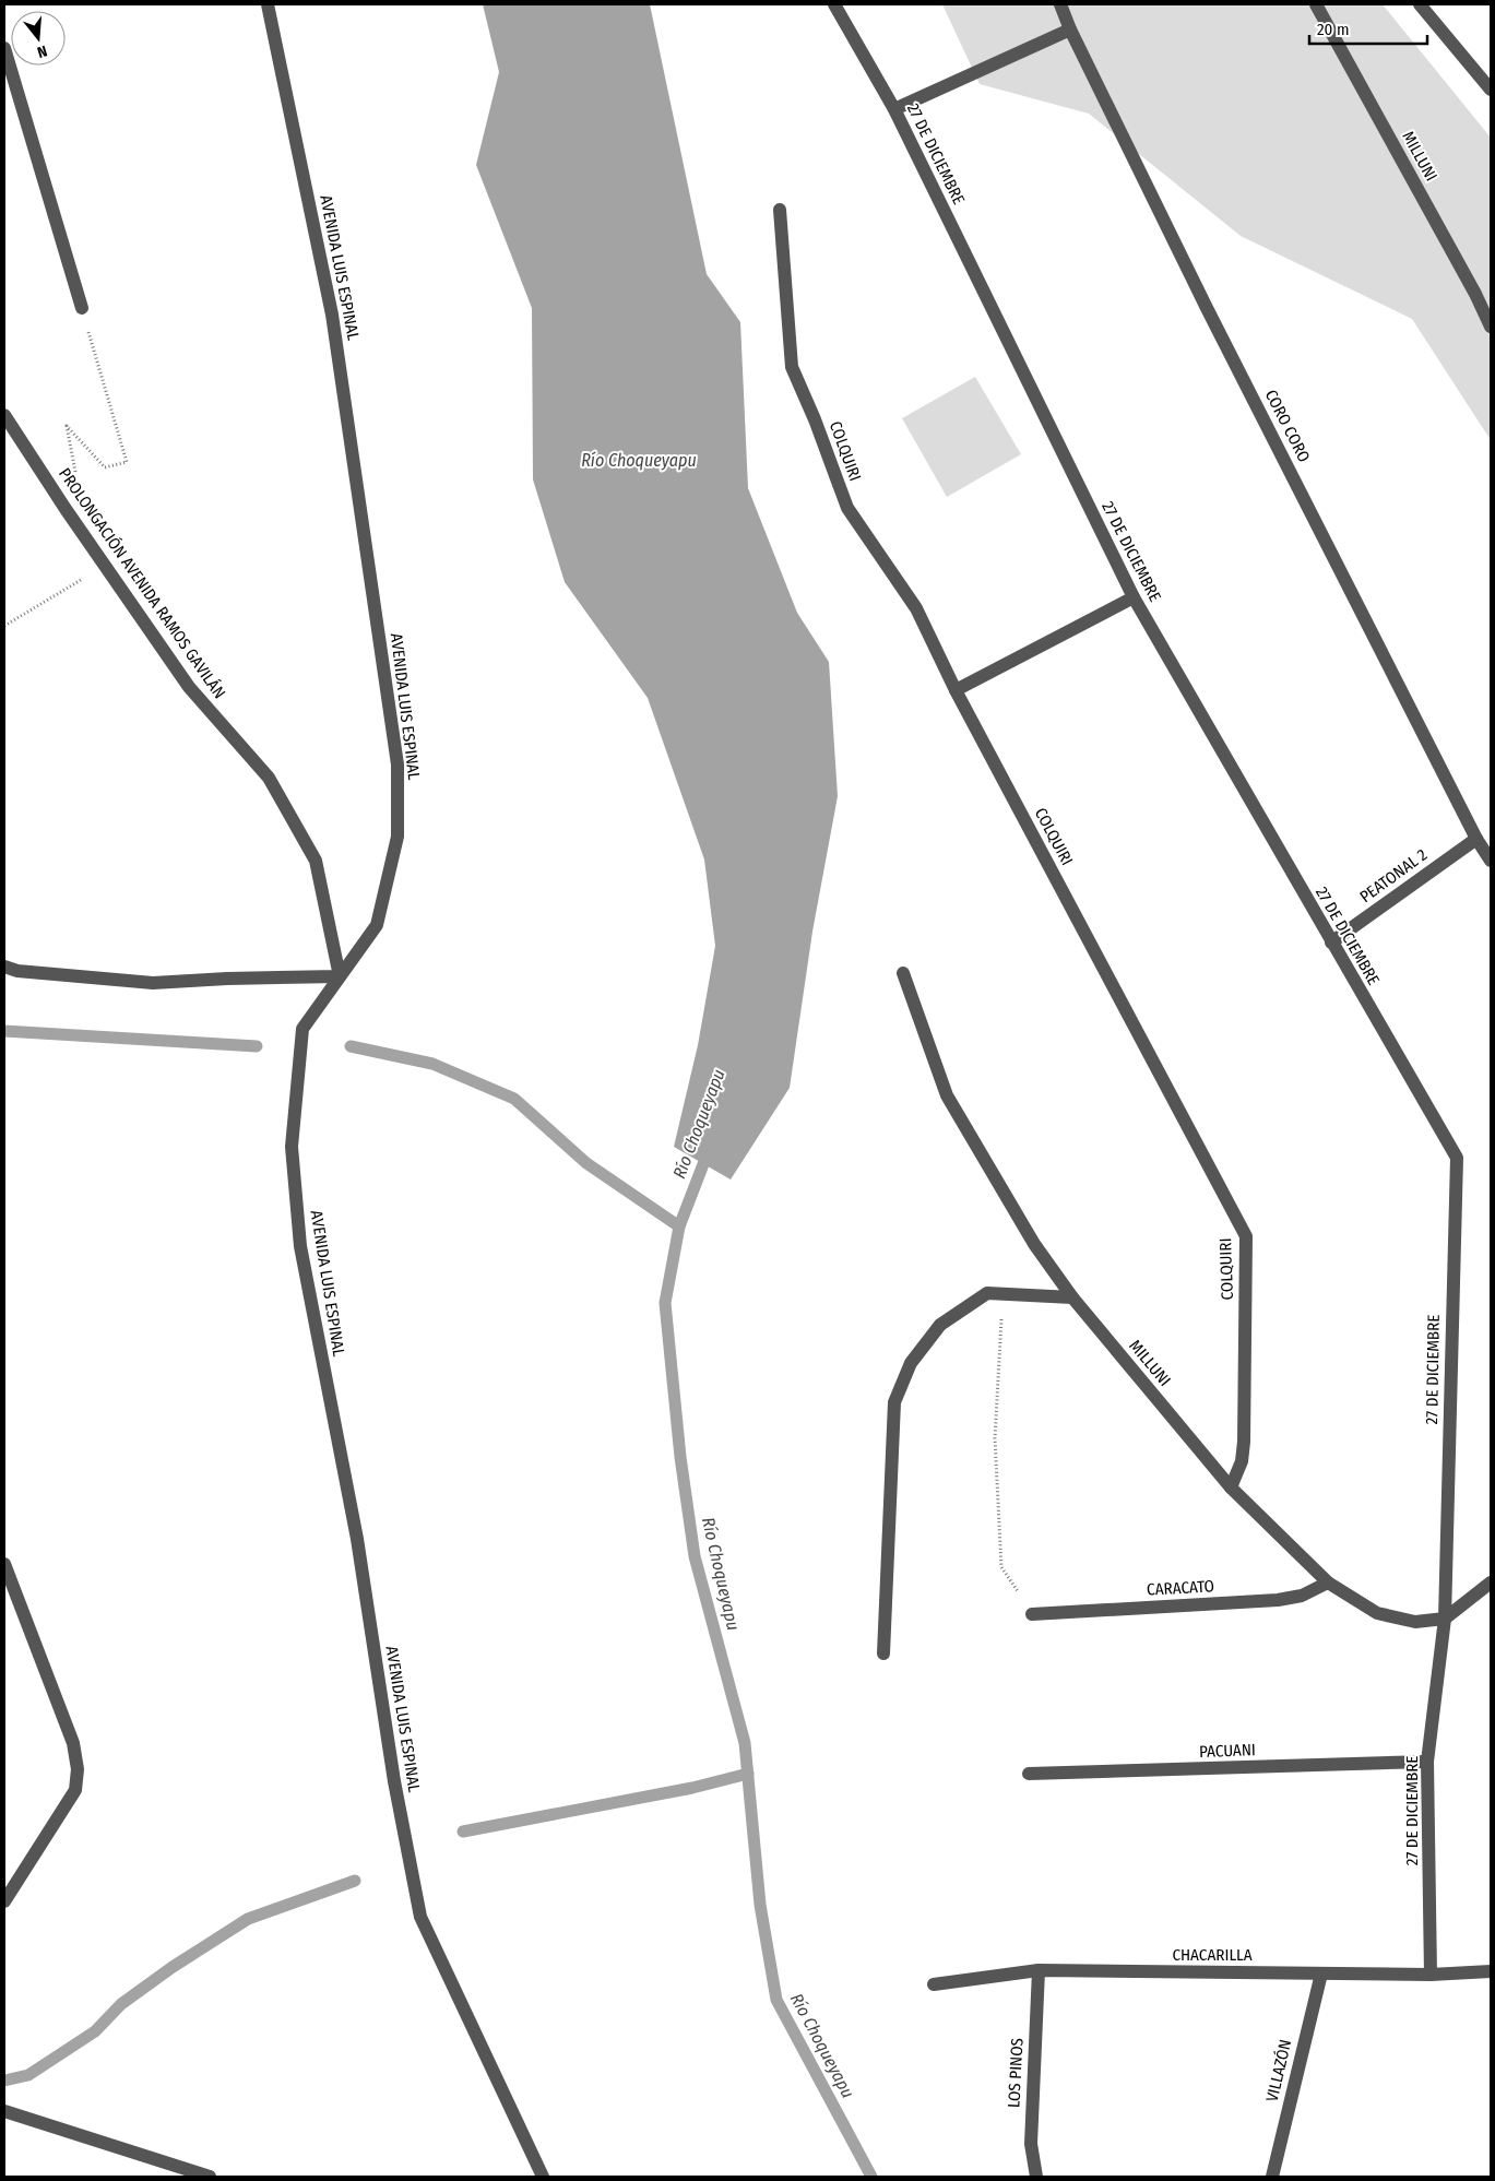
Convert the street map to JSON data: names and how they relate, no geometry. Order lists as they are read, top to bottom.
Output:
{
  "streets": {
    "street": [
      "27 DE DICIEMBRE",
      "MILLUNI",
      "AVENIDA LUIS ESPINAL",
      "CORO CORO",
      "COLQUIRI",
      "PROLONGACIÓN AVENIDA RAMOS GAVILÁN",
      "PEATONAL 2",
      "CARACATO",
      "PACUANI",
      "CHACARILLA",
      "VILLAZÓN",
      "LOS PINOS"
    ]
  },
  "crossings": [
    ["27 DE DICIEMBRE", "MILLUNI"],
    ["27 DE DICIEMBRE", "PEATONAL 2"],
    ["27 DE DICIEMBRE", "PACUANI"],
    ["27 DE DICIEMBRE", "CHACARILLA"],
    ["MILLUNI", "COLQUIRI"],
    ["MILLUNI", "CARACATO"],
    ["AVENIDA LUIS ESPINAL", "PROLONGACIÓN AVENIDA RAMOS GAVILÁN"],
    ["CORO CORO", "PEATONAL 2"],
    ["CHACARILLA", "VILLAZÓN"],
    ["CHACARILLA", "LOS PINOS"]
  ],
  "water": ["Río Choqueyapu"],
  "scale_bar": "20 m",
  "north": "bottom"
}
